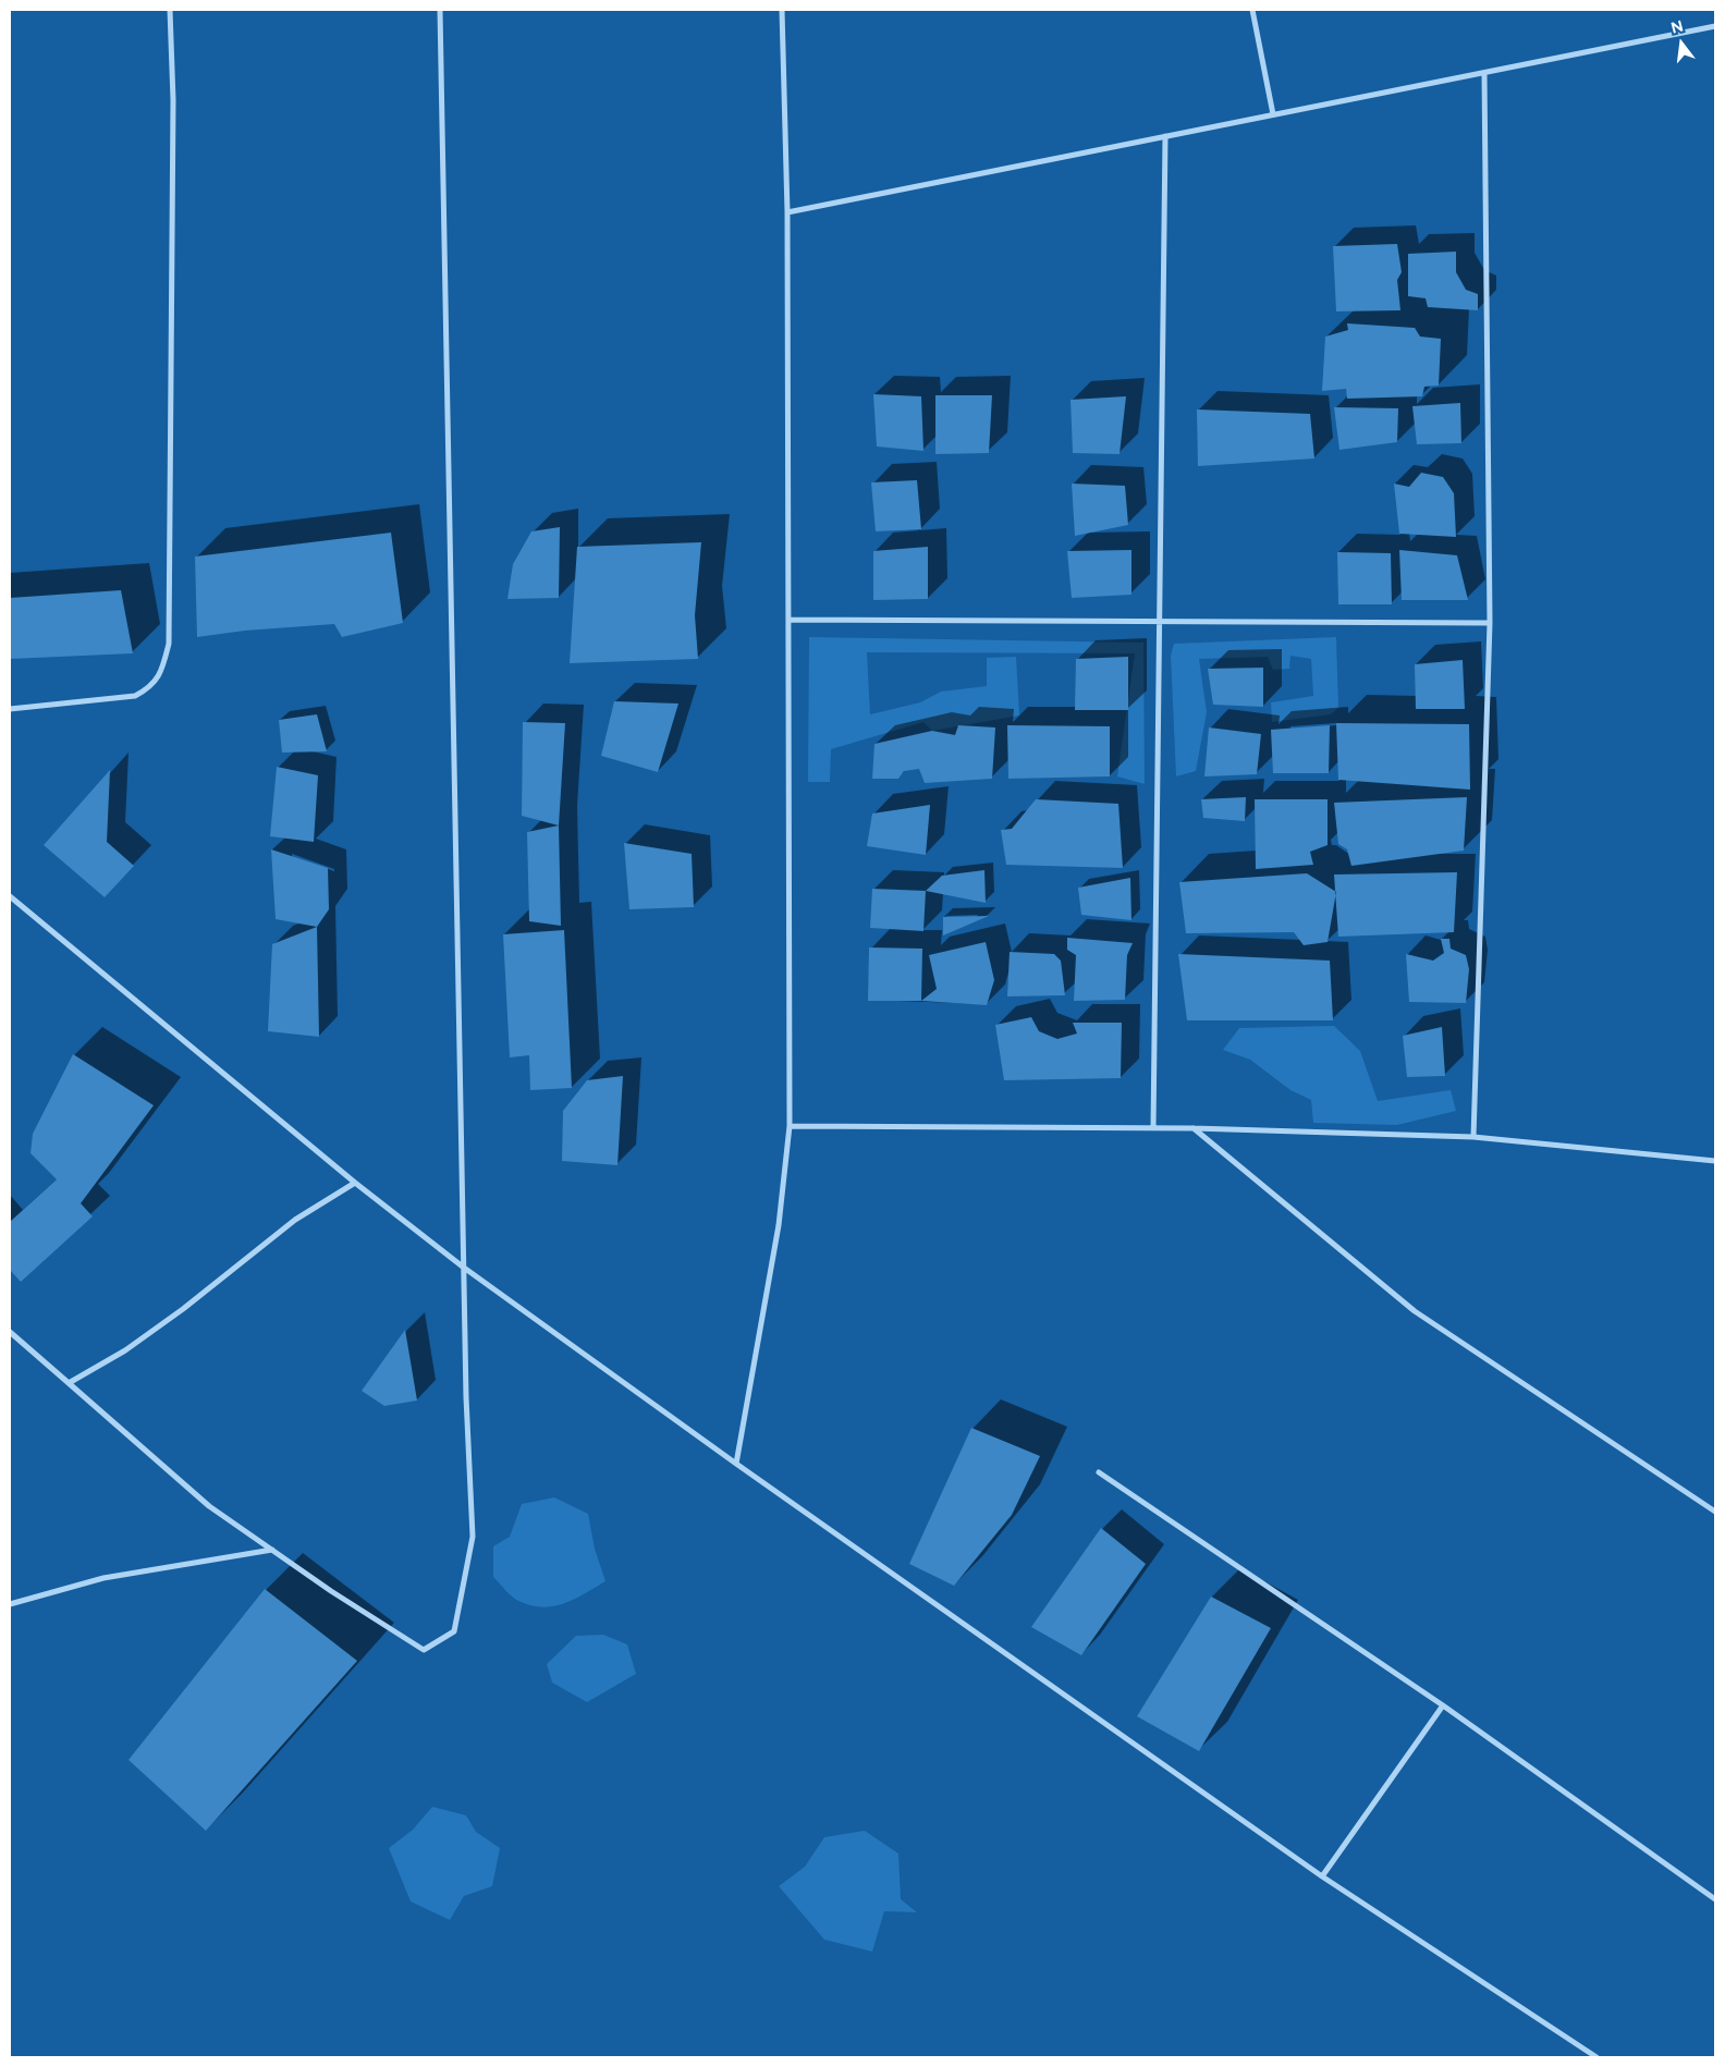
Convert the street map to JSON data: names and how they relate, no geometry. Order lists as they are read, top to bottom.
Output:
{
  "north": "top"
}
